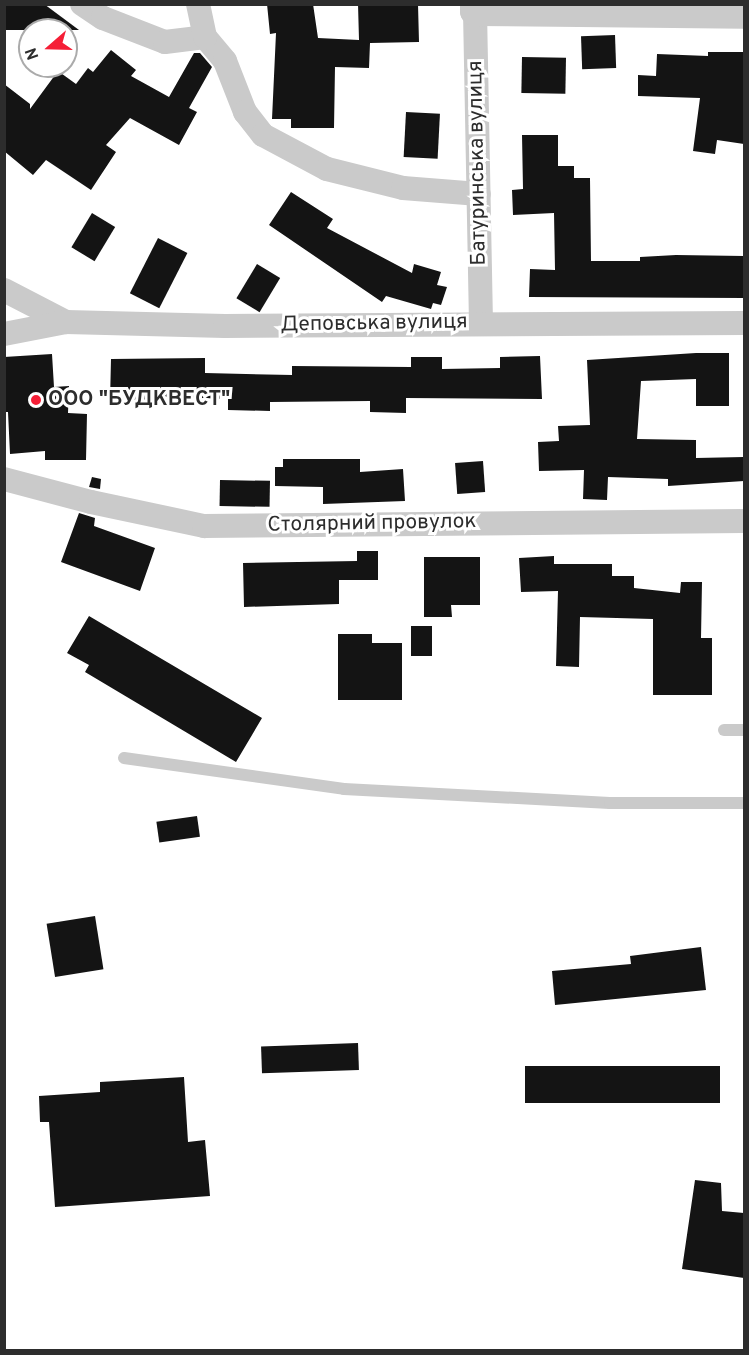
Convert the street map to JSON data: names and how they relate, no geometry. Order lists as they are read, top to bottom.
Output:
{
  "streets": {
    "street": ["Батуринська вулиця", "Деповська вулиця", "Столярний провулок"]
  },
  "crossings": [
    ["Батуринська вулиця", "Деповська вулиця"]
  ],
  "places": ["ООО \"БУДКВЕСТ\""],
  "north": "left"
}
